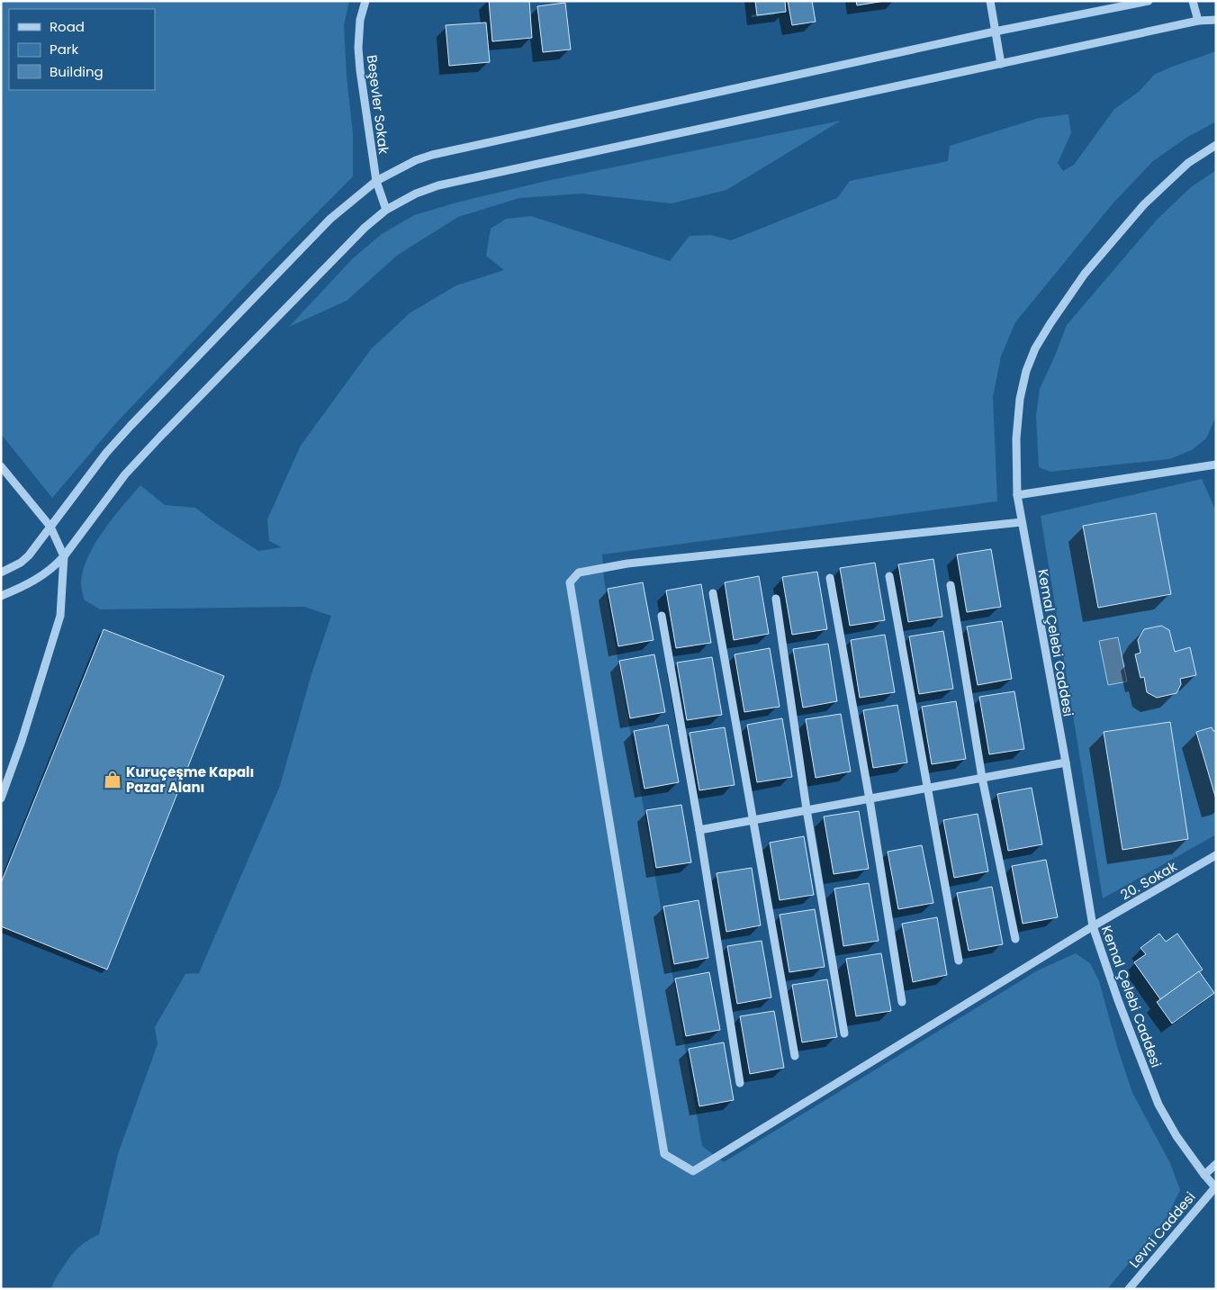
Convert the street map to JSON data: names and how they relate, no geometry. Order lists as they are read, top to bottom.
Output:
{
  "streets": {
    "street": [
      "Beşevler Sokak",
      "Kemal Çelebi Caddesi",
      "20. Sokak",
      "Levni Caddesi"
    ]
  },
  "crossings": [
    ["Kemal Çelebi Caddesi", "20. Sokak"],
    ["Kemal Çelebi Caddesi", "Levni Caddesi"]
  ],
  "places": {
    "shop": ["Kuruçeşme Kapalı Pazar Alanı"]
  },
  "legend": ["Road", "Park", "Building"]
}
